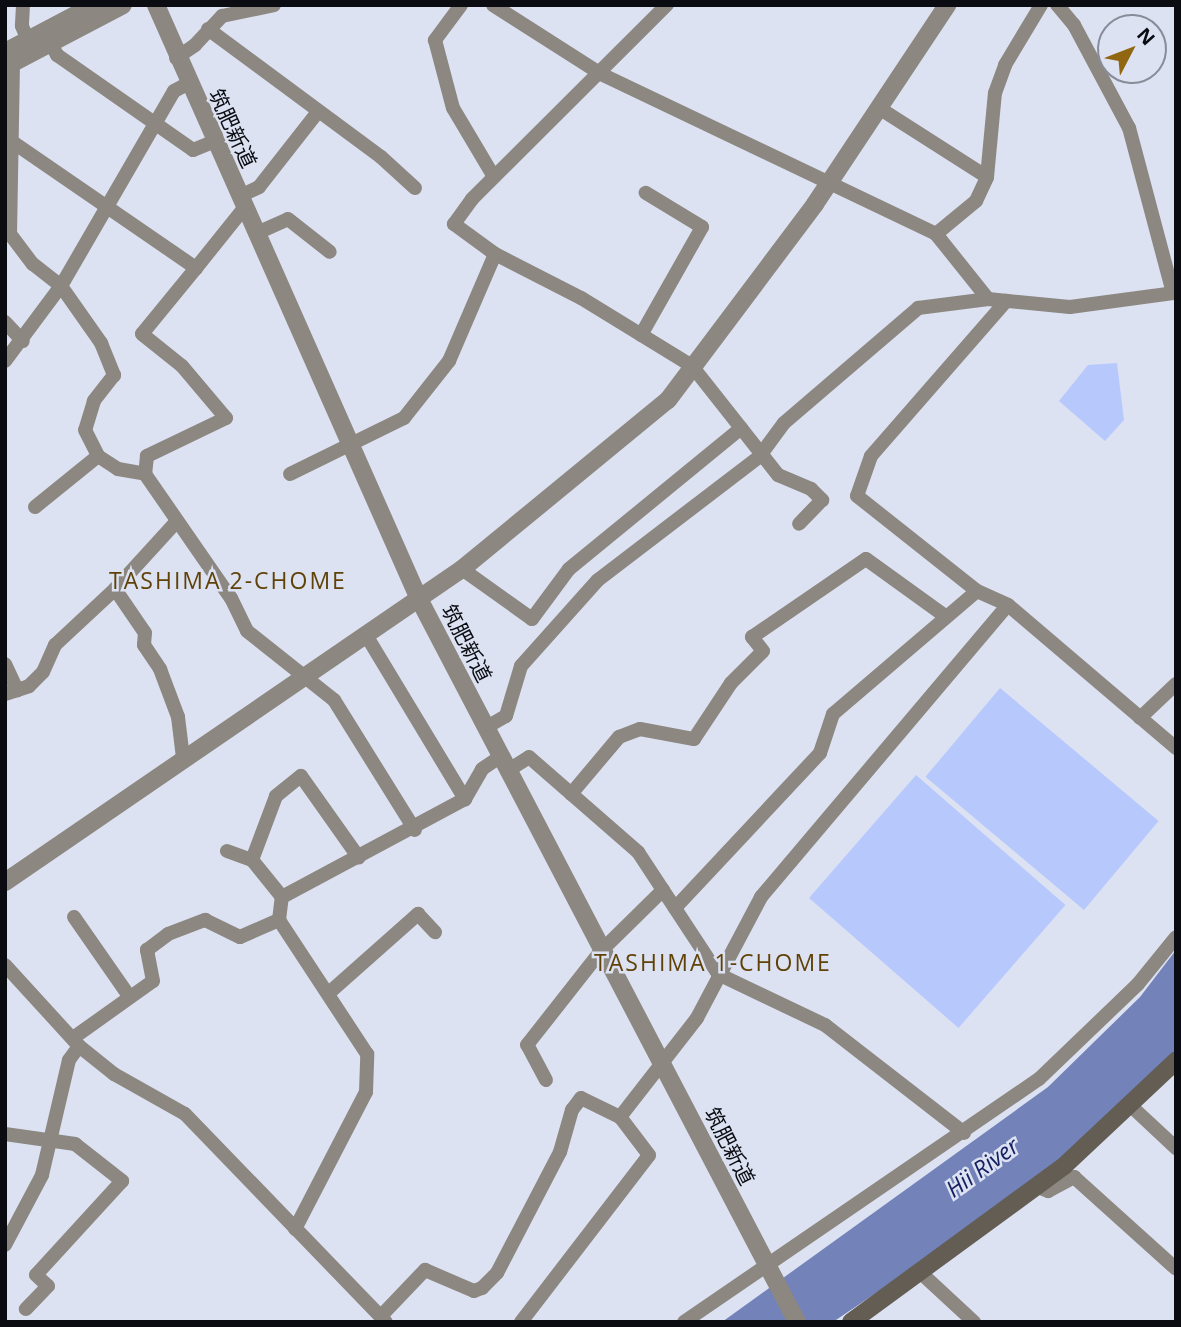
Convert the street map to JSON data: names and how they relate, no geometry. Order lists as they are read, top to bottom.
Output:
{
  "streets": {
    "street": ["筑肥新道"]
  },
  "districts": ["TASHIMA 2-CHOME", "TASHIMA 1-CHOME"],
  "water": ["Hii River"],
  "north": "top right"
}
